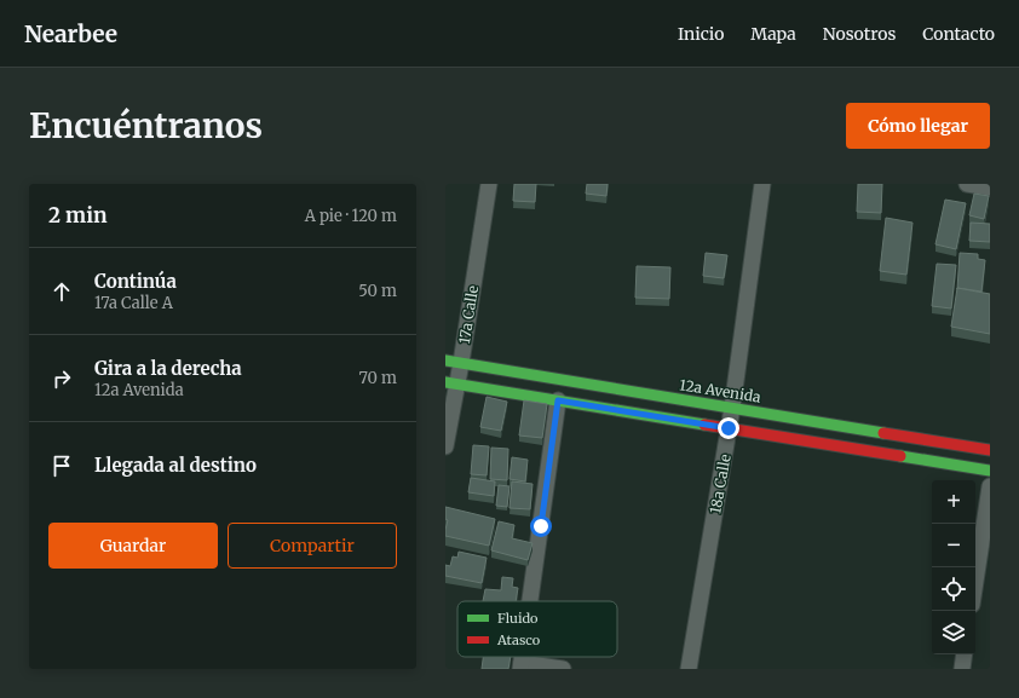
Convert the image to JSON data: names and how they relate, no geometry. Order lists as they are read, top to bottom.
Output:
{
  "streets": {
    "main road": ["12a Avenida"],
    "street": ["17a Calle", "18a Calle"]
  },
  "crossings": [
    ["17a Calle", "12a Avenida"],
    ["12a Avenida", "18a Calle"]
  ],
  "legend": ["Fluido", "Atasco"],
  "page": {
    "header": "Nearbee",
    "nav": [
      "Inicio",
      "Mapa",
      "Nosotros",
      "Contacto"
    ],
    "buttons": [
      "Cómo llegar",
      ["Guardar", "Compartir"]
    ],
    "title": "Encuéntranos",
    "heading": ["2 min", "A pie · 120 m"],
    "list": [
      ["Continúa", "17a Calle A", "50 m"],
      ["Gira a la derecha", "12a Avenida", "70 m"],
      "Llegada al destino"
    ],
    "map_buttons": ["+", "−"]
  }
}
